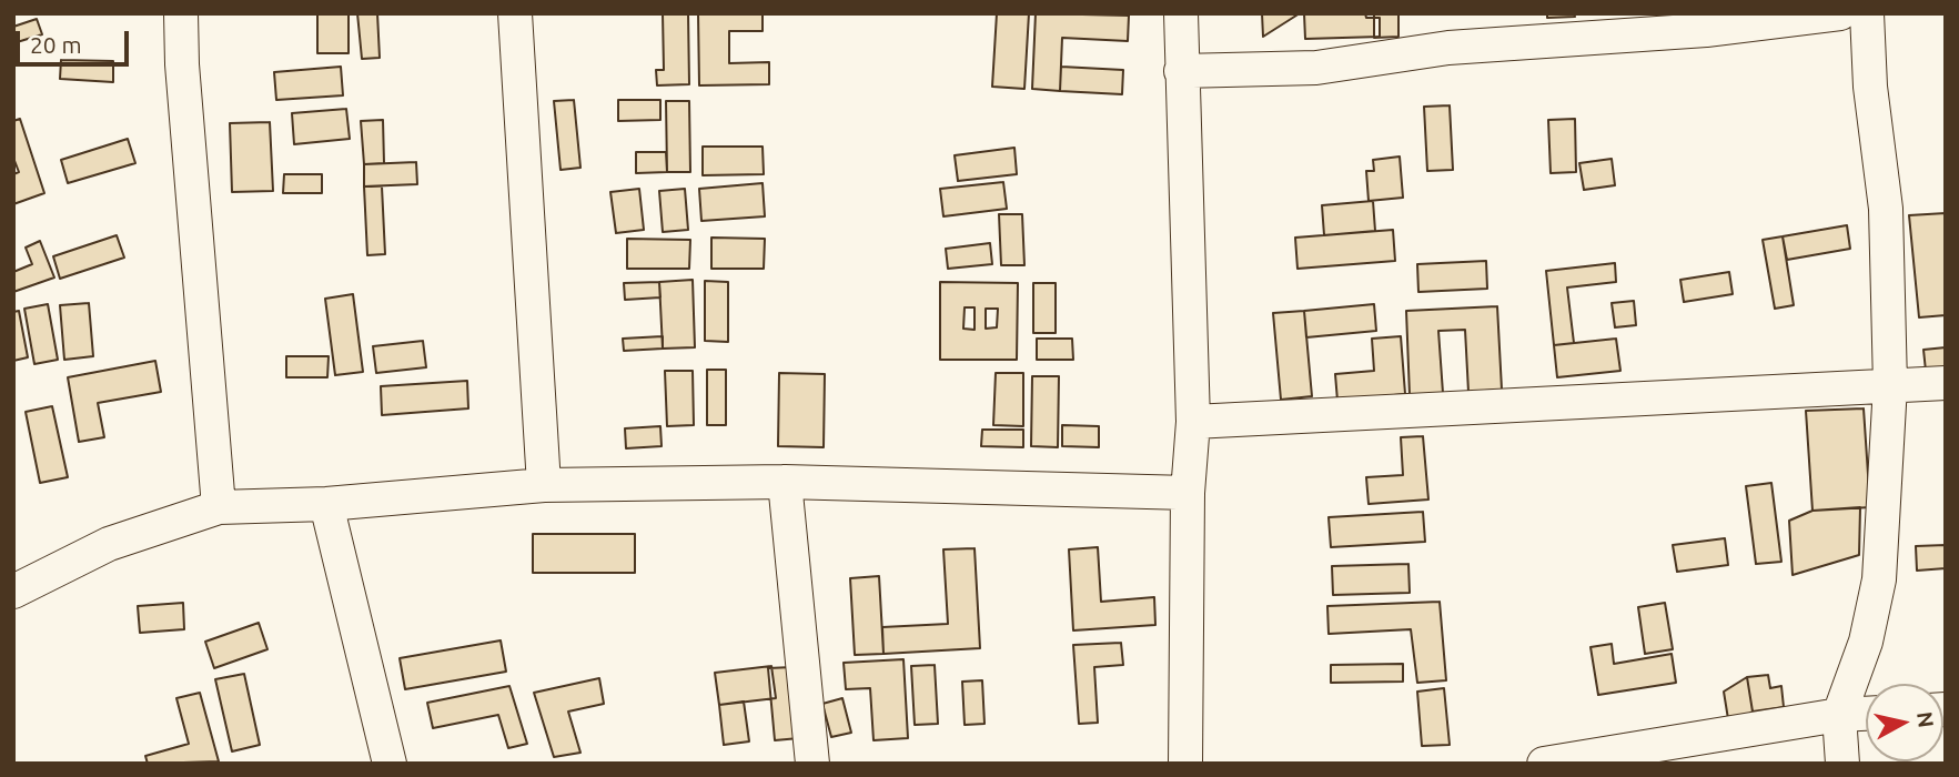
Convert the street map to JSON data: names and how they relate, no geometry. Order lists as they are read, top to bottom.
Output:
{
  "scale_bar": "20 m",
  "north": "right"
}
